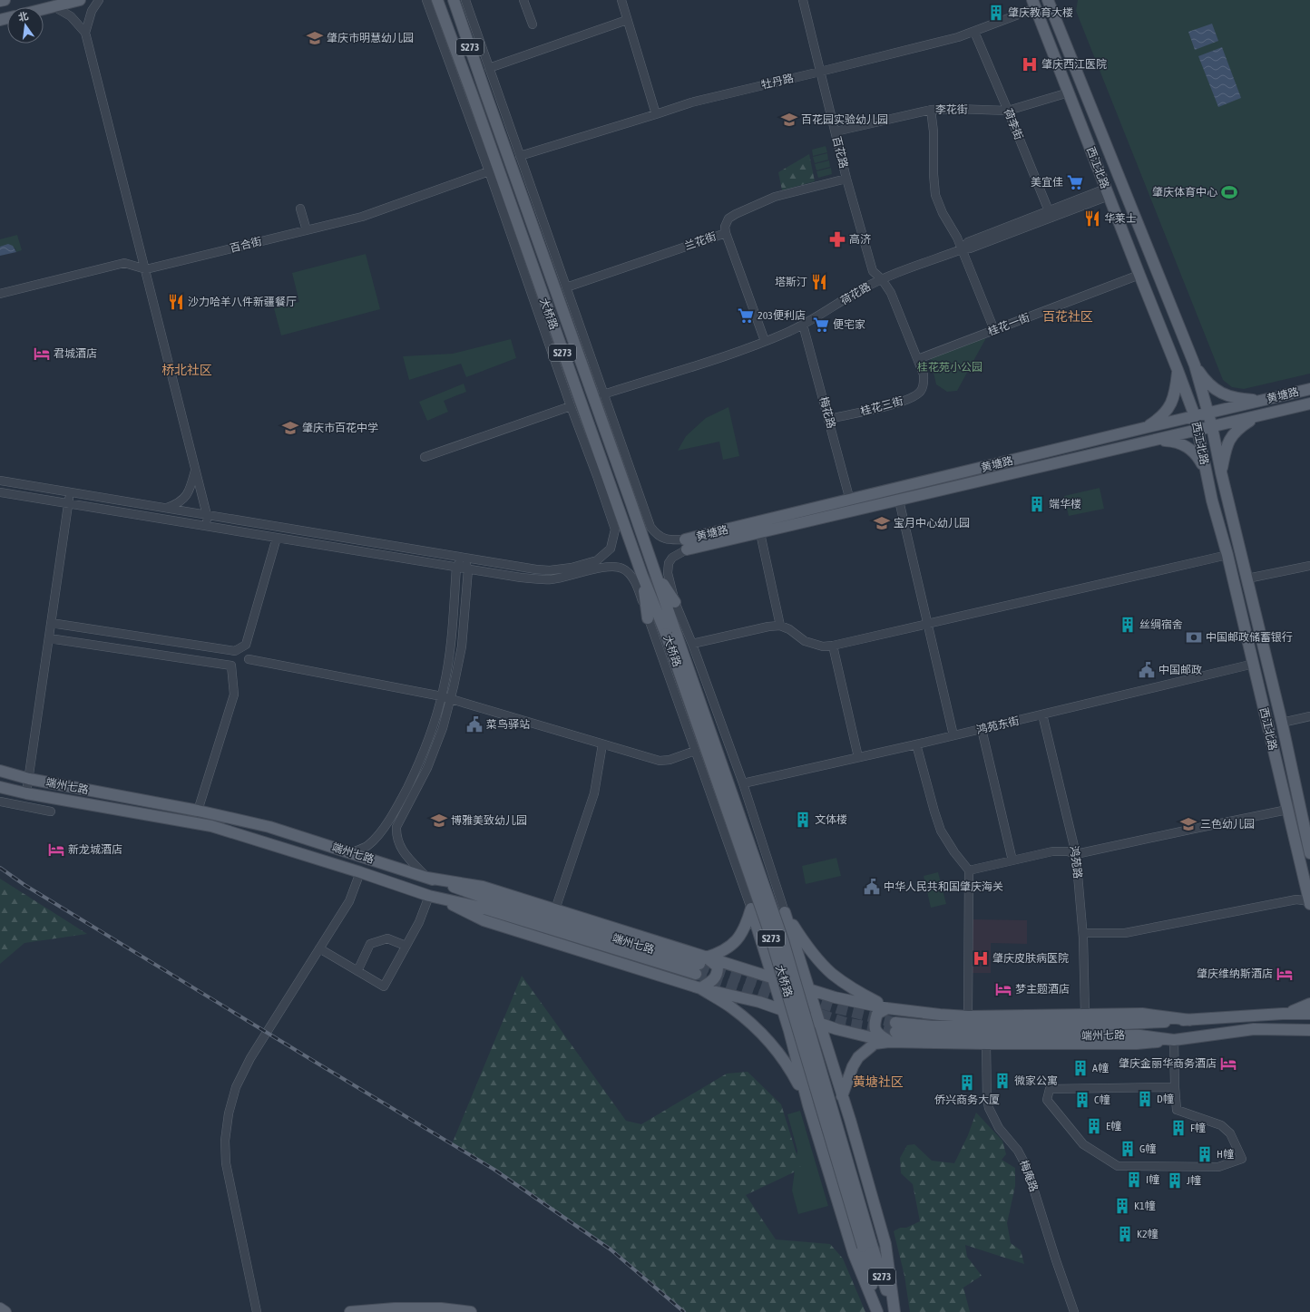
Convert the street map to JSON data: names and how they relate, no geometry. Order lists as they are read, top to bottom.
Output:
{
  "streets": {
    "main road": [
      "S273",
      "西江北路",
      "大桥路",
      "黄塘路",
      "端州七路"
    ],
    "street": [
      "牡丹路",
      "李花街",
      "荷李街",
      "百花路",
      "兰花街",
      "百合街",
      "荷花路",
      "桂花一街",
      "桂花三街",
      "梅花路",
      "鸿苑东街",
      "鸿苑路",
      "梅庵路"
    ]
  },
  "crossings": [
    ["牡丹路", "荷李街"],
    ["牡丹路", "百花路"],
    ["牡丹路", "西江北路"],
    ["李花街", "荷李街"],
    ["李花街", "百花路"],
    ["李花街", "西江北路"],
    ["荷李街", "荷花路"],
    ["百花路", "荷花路"],
    ["百花路", "桂花三街"],
    ["西江北路", "荷花路"],
    ["西江北路", "桂花一街"],
    ["西江北路", "黄塘路"],
    ["西江北路", "鸿苑东街"],
    ["兰花街", "荷花路"],
    ["荷花路", "桂花三街"],
    ["荷花路", "梅花路"],
    ["桂花一街", "桂花三街"],
    ["黄塘路", "梅花路"],
    ["桂花三街", "梅花路"],
    ["鸿苑东街", "鸿苑路"]
  ],
  "districts": ["百花社区", "桥北社区", "黄塘社区"],
  "parks": ["桂花苑小公园"],
  "places": {
    "building": [
      "肇庆教育大楼",
      "端华楼",
      "丝绸宿舍",
      "文体楼",
      "A幢",
      "微家公寓",
      "侨兴商务大厦",
      "D幢",
      "C幢",
      "E幢",
      "F幢",
      "G幢",
      "H幢",
      "I幢",
      "J幢",
      "K1幢",
      "K2幢"
    ],
    "school or university": [
      "肇庆市明慧幼儿园",
      "百花园实验幼儿园",
      "肇庆市百花中学",
      "宝月中心幼儿园",
      "博雅美致幼儿园",
      "三色幼儿园"
    ],
    "hospital": ["肇庆西江医院", "肇庆皮肤病医院"],
    "supermarket": ["美宜佳", "203便利店", "便宅家"],
    "sports": ["肇庆体育中心"],
    "restaurant": ["华莱士", "塔斯汀", "沙力哈羊八件新疆餐厅"],
    "pharmacy": ["高济"],
    "hotel": [
      "君城酒店",
      "新龙城酒店",
      "肇庆维纳斯酒店",
      "梦主题酒店",
      "肇庆金丽华商务酒店"
    ],
    "bank": ["中国邮政储蓄银行"],
    "public building": ["中国邮政", "菜鸟驿站", "中华人民共和国肇庆海关"]
  },
  "north": "top"
}
